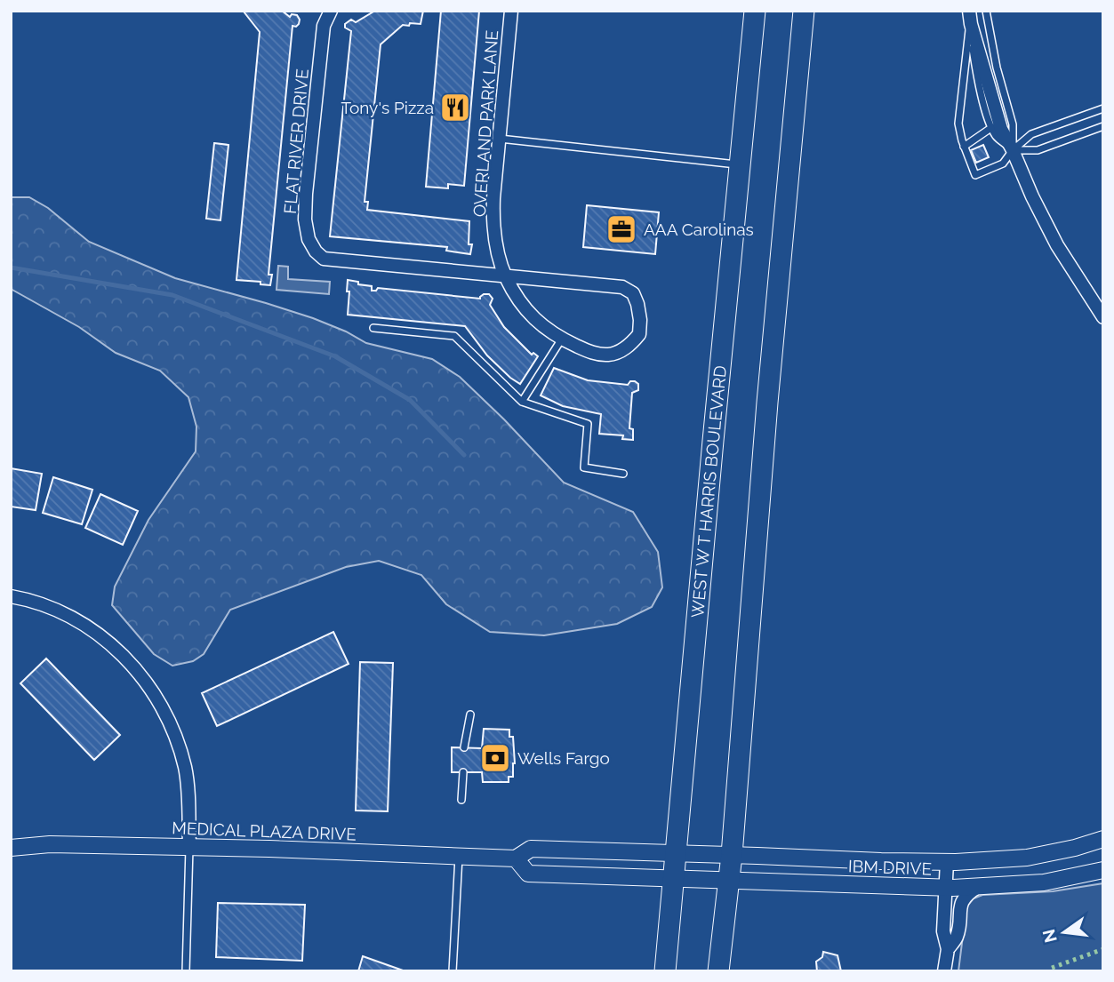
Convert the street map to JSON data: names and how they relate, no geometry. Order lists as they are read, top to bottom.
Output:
{
  "streets": {
    "main road": ["WEST W T HARRIS BOULEVARD"],
    "street": [
      "OVERLAND PARK LANE",
      "FLAT RIVER DRIVE",
      "MEDICAL PLAZA DRIVE",
      "IBM DRIVE"
    ]
  },
  "crossings": [
    ["OVERLAND PARK LANE", "FLAT RIVER DRIVE"],
    ["WEST W T HARRIS BOULEVARD", "MEDICAL PLAZA DRIVE"],
    ["WEST W T HARRIS BOULEVARD", "IBM DRIVE"],
    ["MEDICAL PLAZA DRIVE", "IBM DRIVE"]
  ],
  "places": {
    "restaurant": ["Tony's Pizza"],
    "office": ["AAA Carolinas"],
    "bank": ["Wells Fargo"]
  },
  "north": "left"
}
